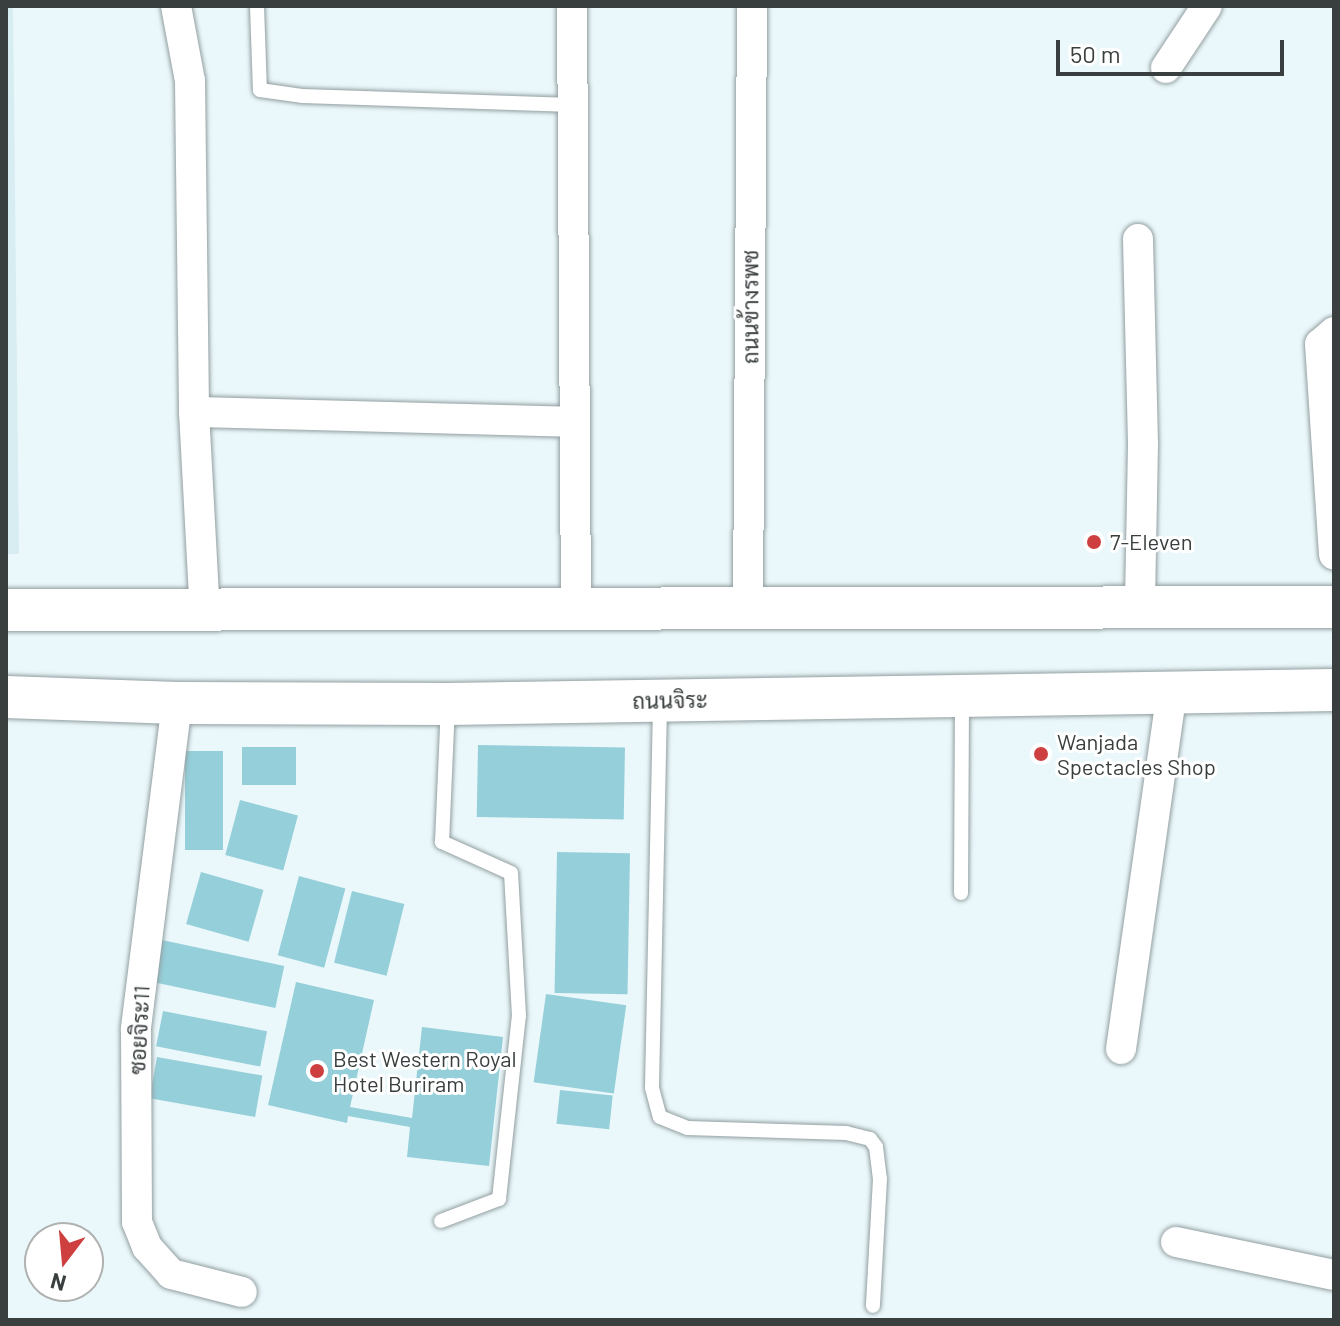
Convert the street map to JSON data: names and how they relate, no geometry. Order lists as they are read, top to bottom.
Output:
{
  "streets": {
    "main road": ["ถนนจิระ"],
    "street": ["ถนนข้างรพช", "ซอยจิระ11"]
  },
  "crossings": [
    ["ถนนจิระ", "ซอยจิระ11"]
  ],
  "places": ["7-Eleven", "Wanjada Spectacles Shop", "Best Western Royal Hotel Buriram"],
  "scale_bar": "50 m",
  "north": "bottom"
}
